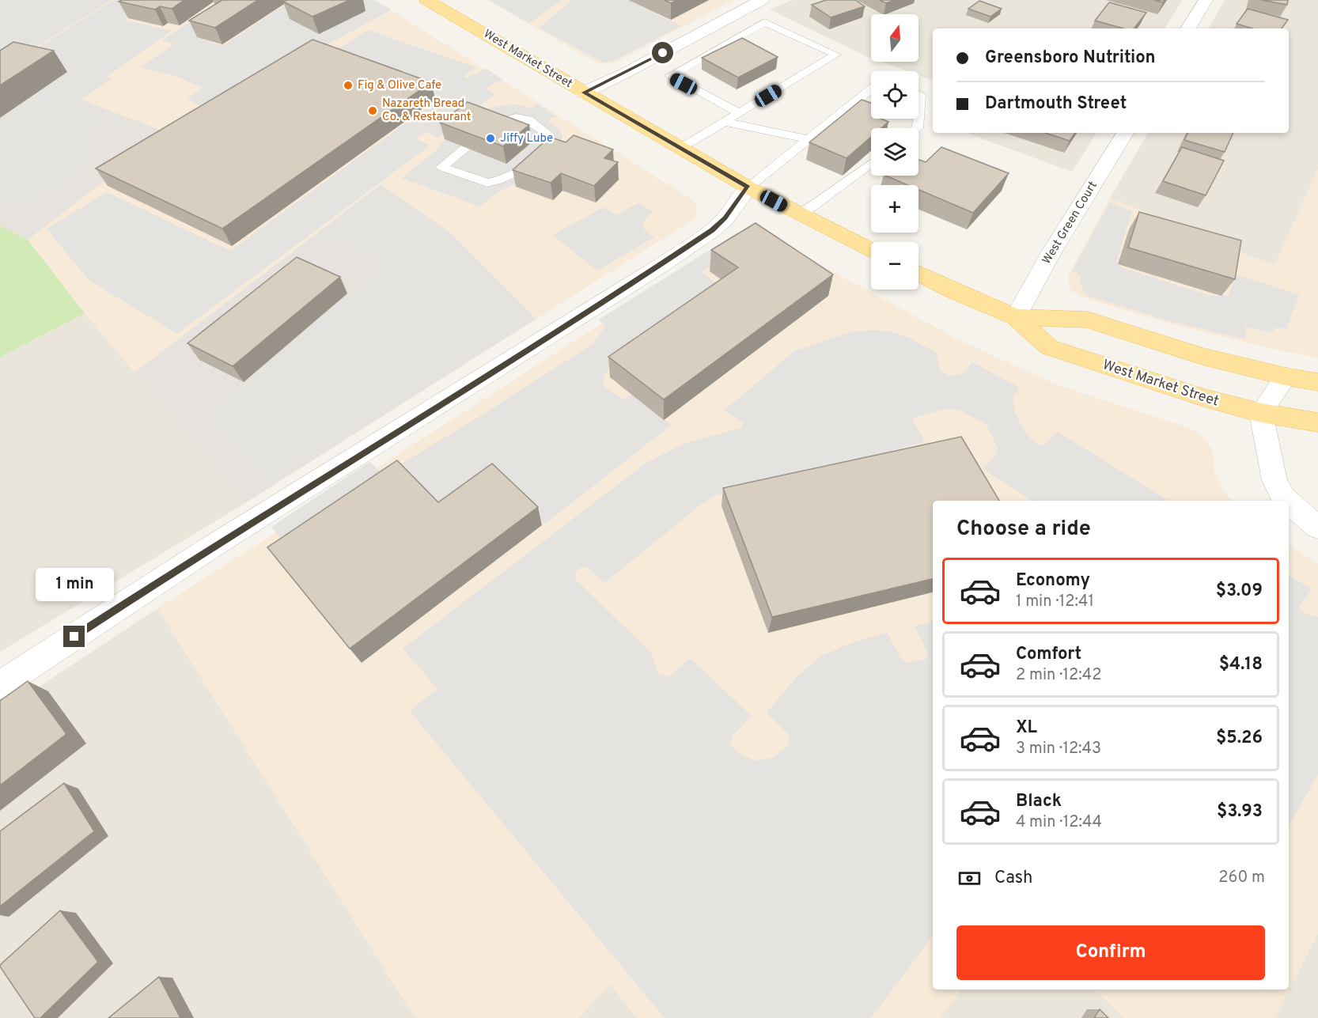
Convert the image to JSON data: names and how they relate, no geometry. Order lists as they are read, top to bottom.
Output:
{
  "streets": {
    "main road": ["West Market Street"],
    "street": ["West Green Court"]
  },
  "crossings": [
    ["West Market Street", "West Green Court"]
  ],
  "places": ["Fig & Olive Cafe", "Nazareth Bread Co. & Restaurant", "Jiffy Lube"],
  "north": "top",
  "page": {
    "map_buttons": ["+", "−"],
    "banner": ["Greensboro Nutrition", "Dartmouth Street"],
    "heading": "Choose a ride",
    "list": [
      {
        "name": "Economy",
        "note": "1 min · 12:41",
        "value": "$3.09"
      },
      {
        "name": "Comfort",
        "note": "2 min · 12:42",
        "value": "$4.18"
      },
      {
        "name": "XL",
        "note": "3 min · 12:43",
        "value": "$5.26"
      },
      {
        "name": "Black",
        "note": "4 min · 12:44",
        "value": "$3.93"
      }
    ],
    "bubble": "1 min",
    "pay": ["Cash", "260 m"],
    "buttons": "Confirm"
  }
}
